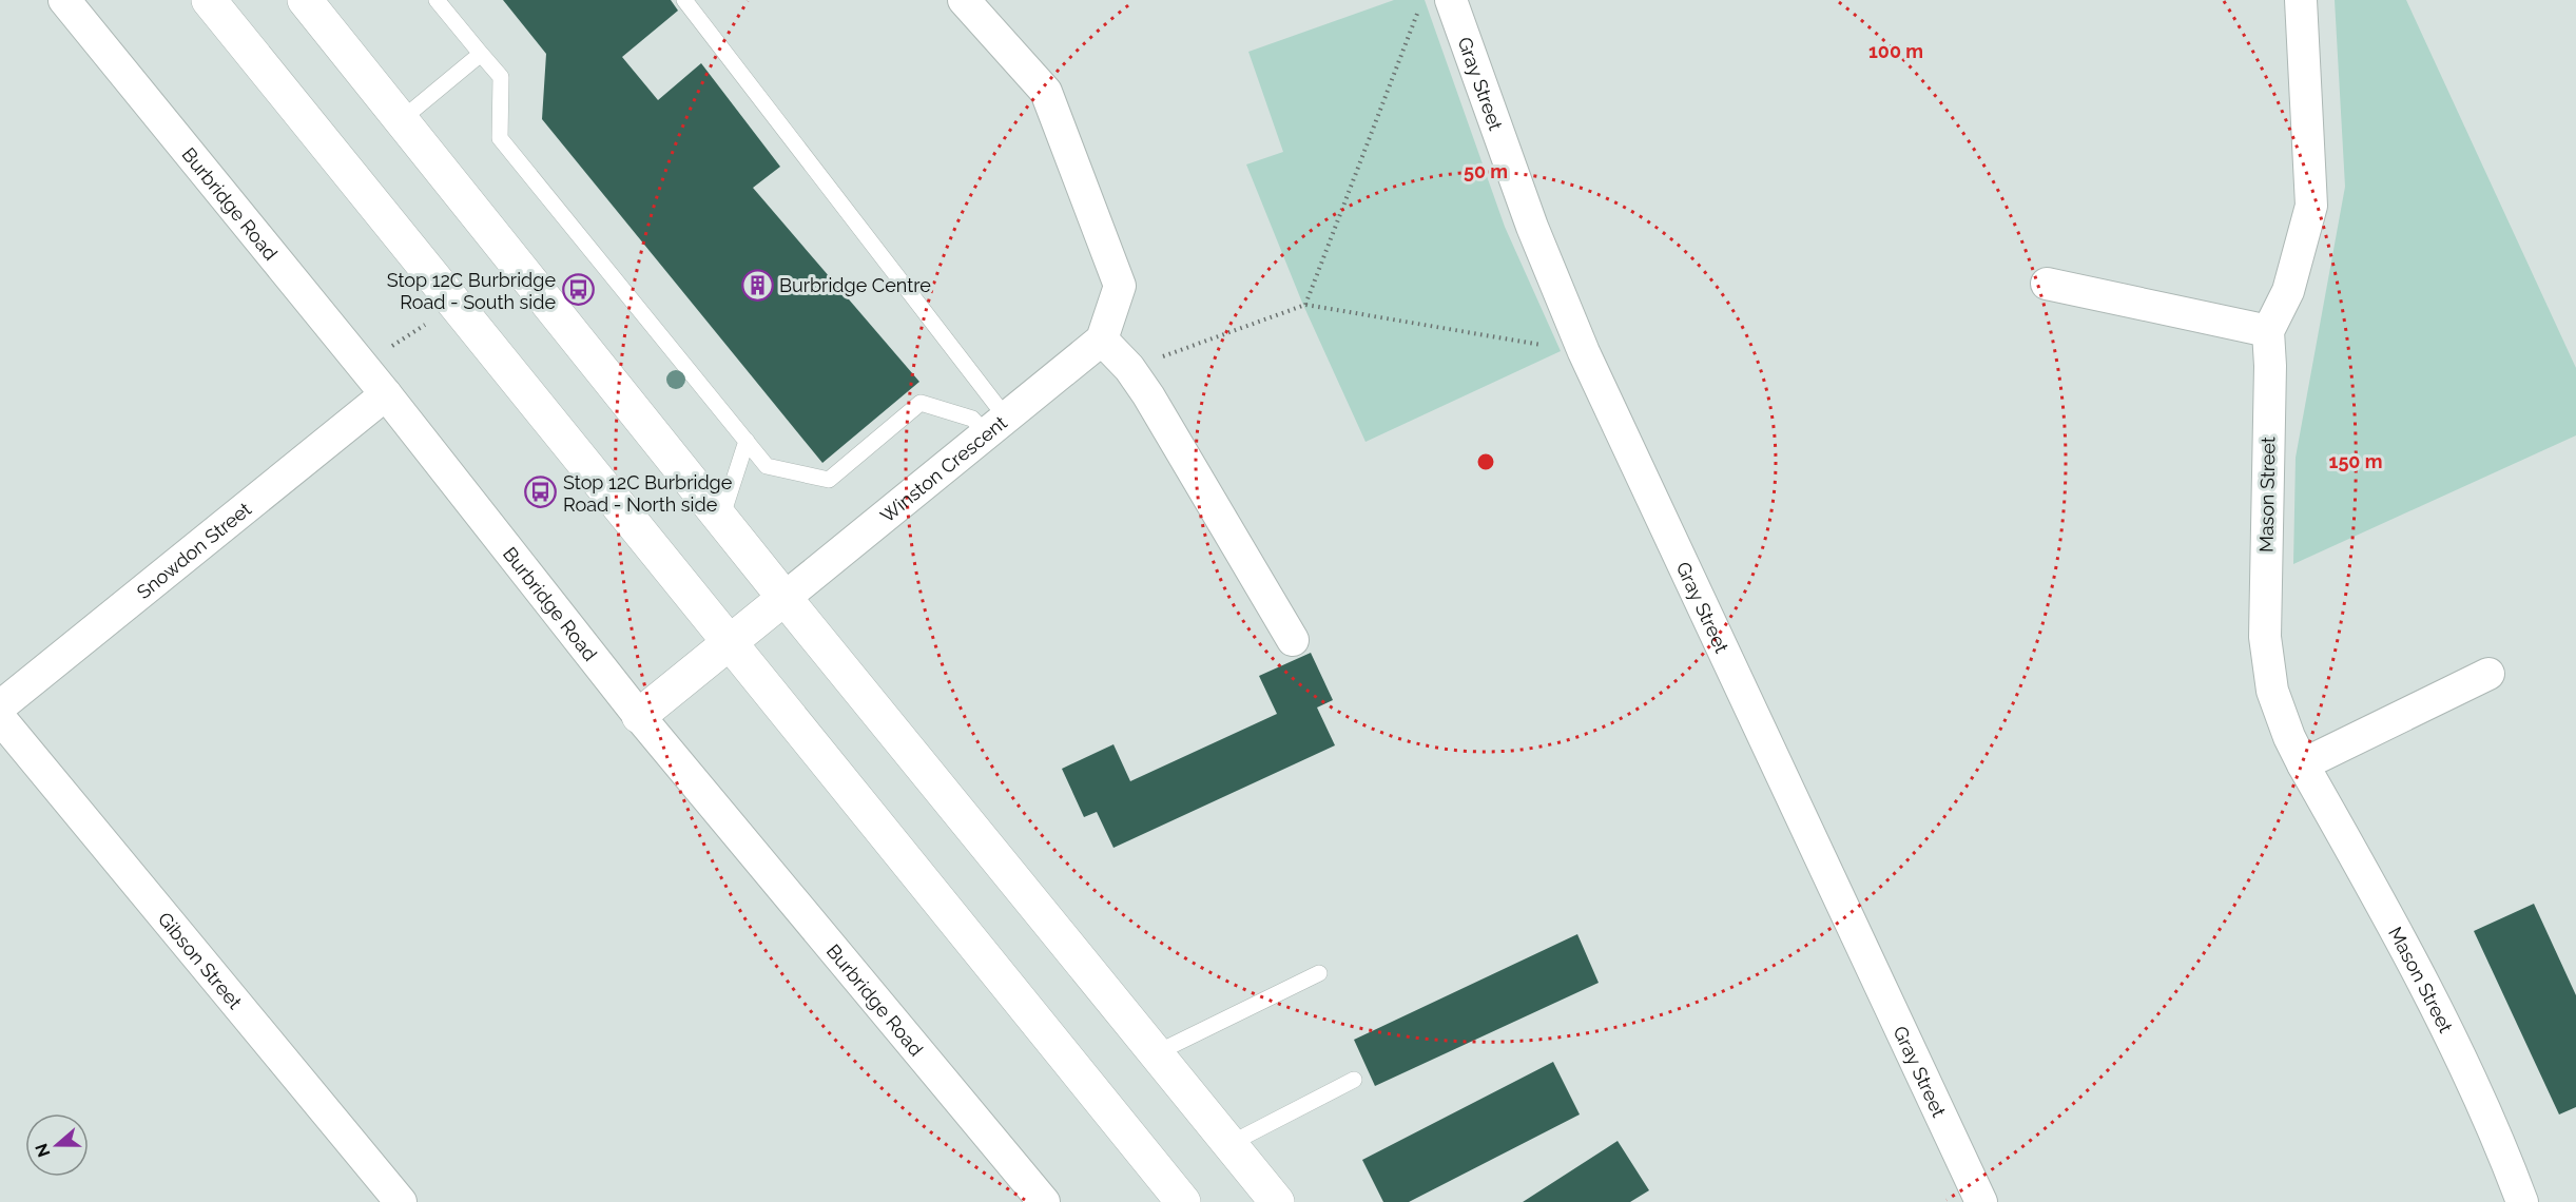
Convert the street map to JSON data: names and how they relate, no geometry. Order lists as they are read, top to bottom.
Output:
{
  "streets": {
    "street": [
      "Gray Street",
      "Burbridge Road",
      "Winston Crescent",
      "Mason Street",
      "Snowdon Street",
      "Gibson Street"
    ]
  },
  "crossings": [
    ["Burbridge Road", "Snowdon Street"]
  ],
  "places": {
    "building": ["Burbridge Centre"],
    "bus stop": ["Stop 12C Burbridge Road - South side", "Stop 12C Burbridge Road - North side"]
  },
  "north": "left",
  "rings": ["100 m", "50 m", "150 m"]
}
